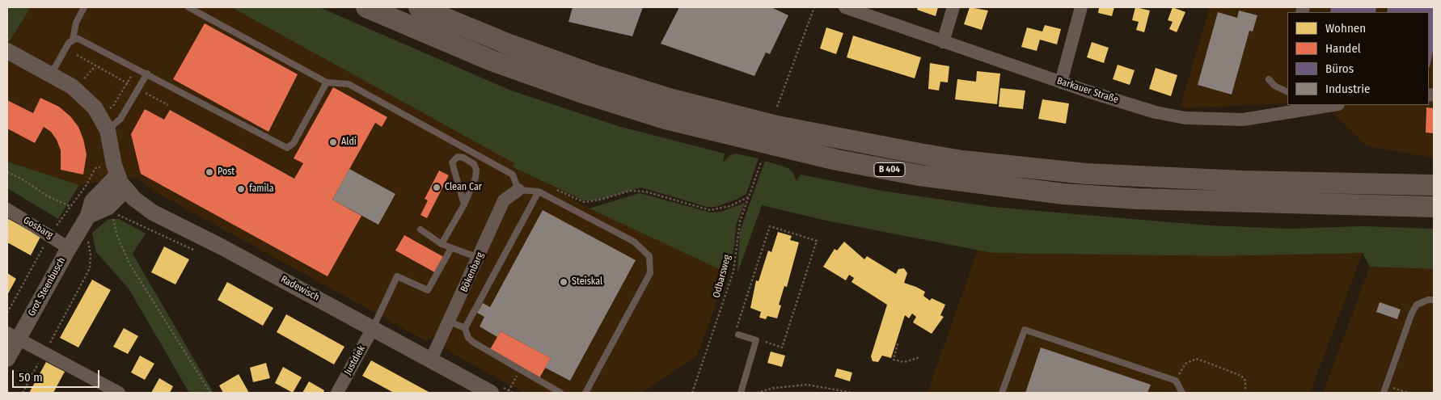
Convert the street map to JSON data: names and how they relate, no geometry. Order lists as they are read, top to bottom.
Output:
{
  "streets": {
    "highway": ["B 404"],
    "street": [
      "Barkauer Straße",
      "Gosbarg",
      "Bökenbarg",
      "Grot Steenbusch",
      "Radewisch",
      "Justdiek"
    ],
    "path": ["Odbarsweg"]
  },
  "crossings": [
    ["Gosbarg", "Grot Steenbusch"],
    ["Bökenbarg", "Radewisch"],
    ["Grot Steenbusch", "Radewisch"],
    ["Radewisch", "Justdiek"]
  ],
  "places": [
    "Aldi",
    "Post",
    "Clean Car",
    "famila",
    "Steiskal"
  ],
  "legend": [
    "Wohnen",
    "Handel",
    "Büros",
    "Industrie"
  ],
  "scale_bar": "50 m"
}
